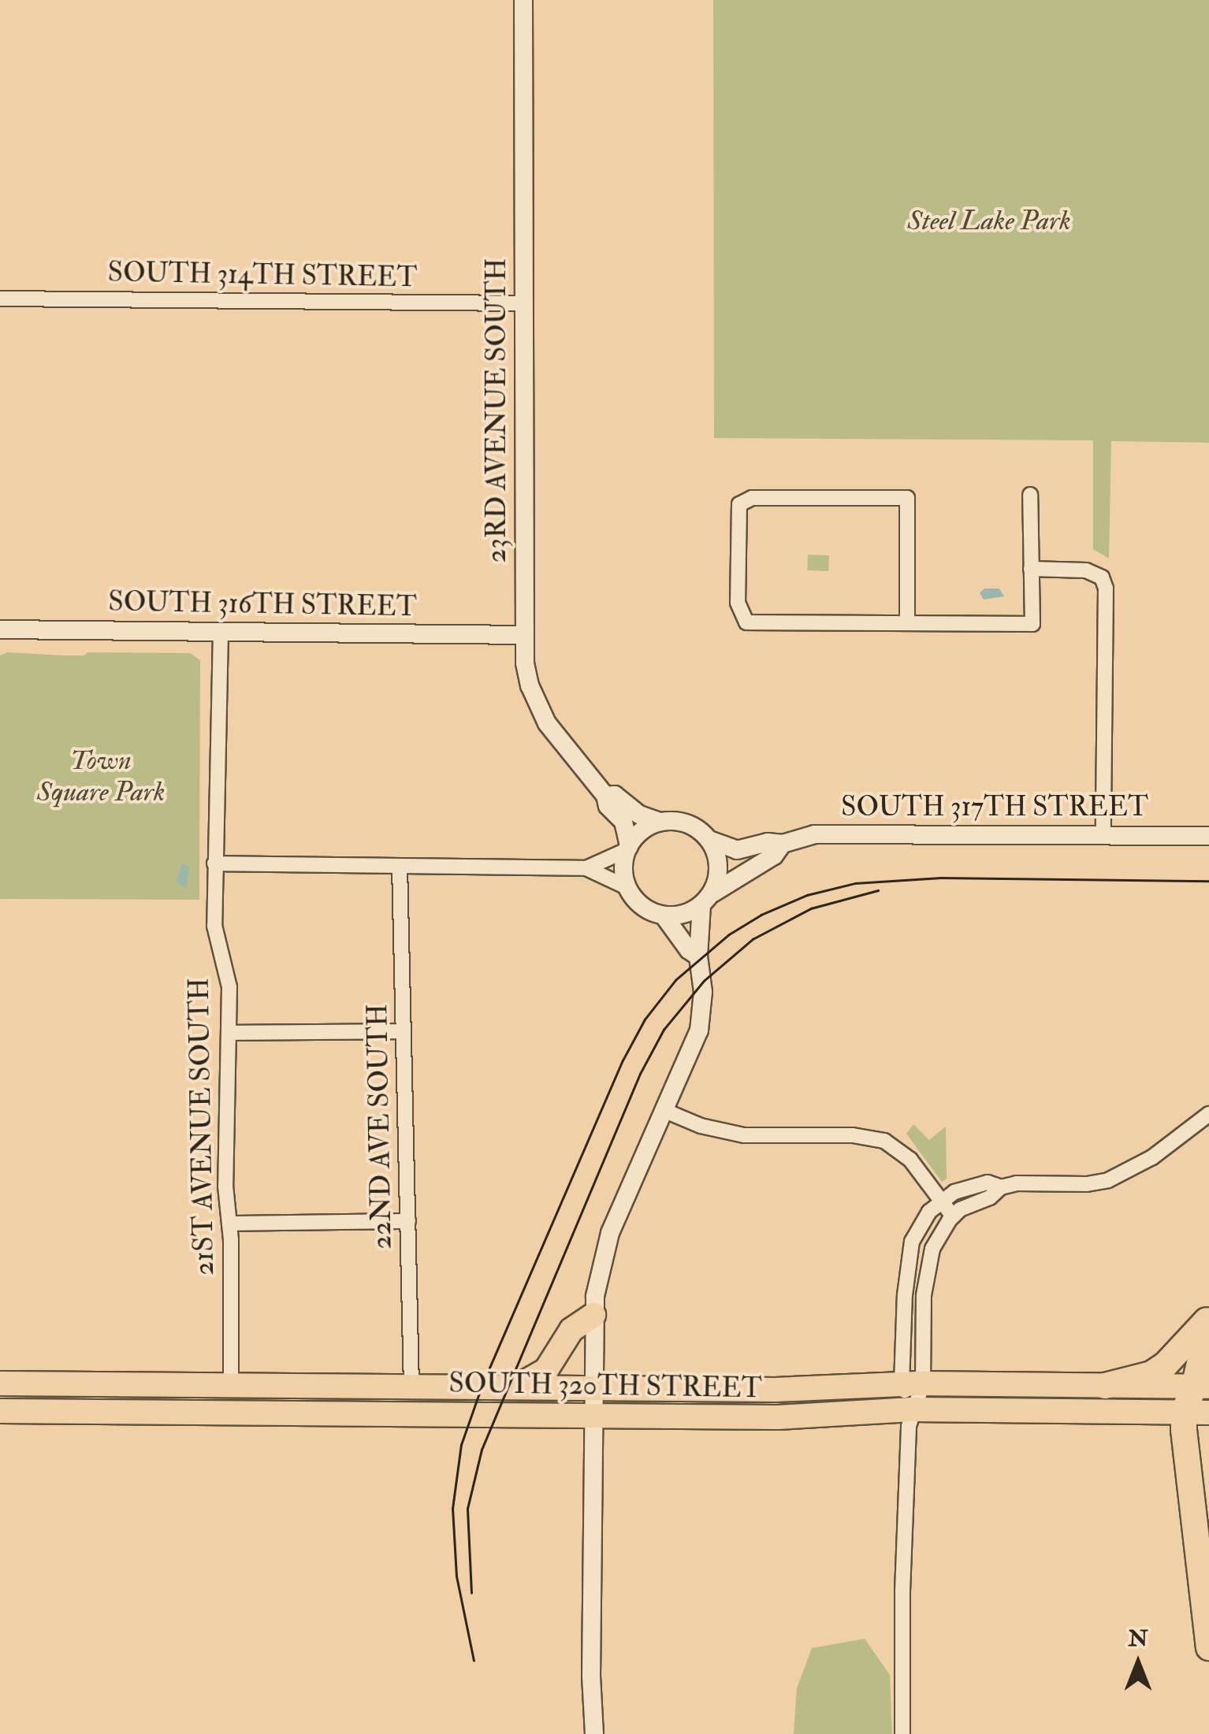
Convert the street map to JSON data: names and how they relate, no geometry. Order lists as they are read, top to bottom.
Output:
{
  "streets": {
    "main road": ["SOUTH 320TH STREET"],
    "street": [
      "SOUTH 314TH STREET",
      "23RD AVENUE SOUTH",
      "SOUTH 316TH STREET",
      "SOUTH 317TH STREET",
      "21ST AVENUE SOUTH",
      "22ND AVE SOUTH"
    ]
  },
  "crossings": [
    ["SOUTH 314TH STREET", "23RD AVENUE SOUTH"],
    ["23RD AVENUE SOUTH", "SOUTH 316TH STREET"],
    ["23RD AVENUE SOUTH", "SOUTH 317TH STREET"],
    ["SOUTH 316TH STREET", "21ST AVENUE SOUTH"],
    ["21ST AVENUE SOUTH", "SOUTH 320TH STREET"],
    ["22ND AVE SOUTH", "SOUTH 320TH STREET"]
  ],
  "parks": ["Steel Lake Park", "Town Square Park"],
  "north": "top"
}
